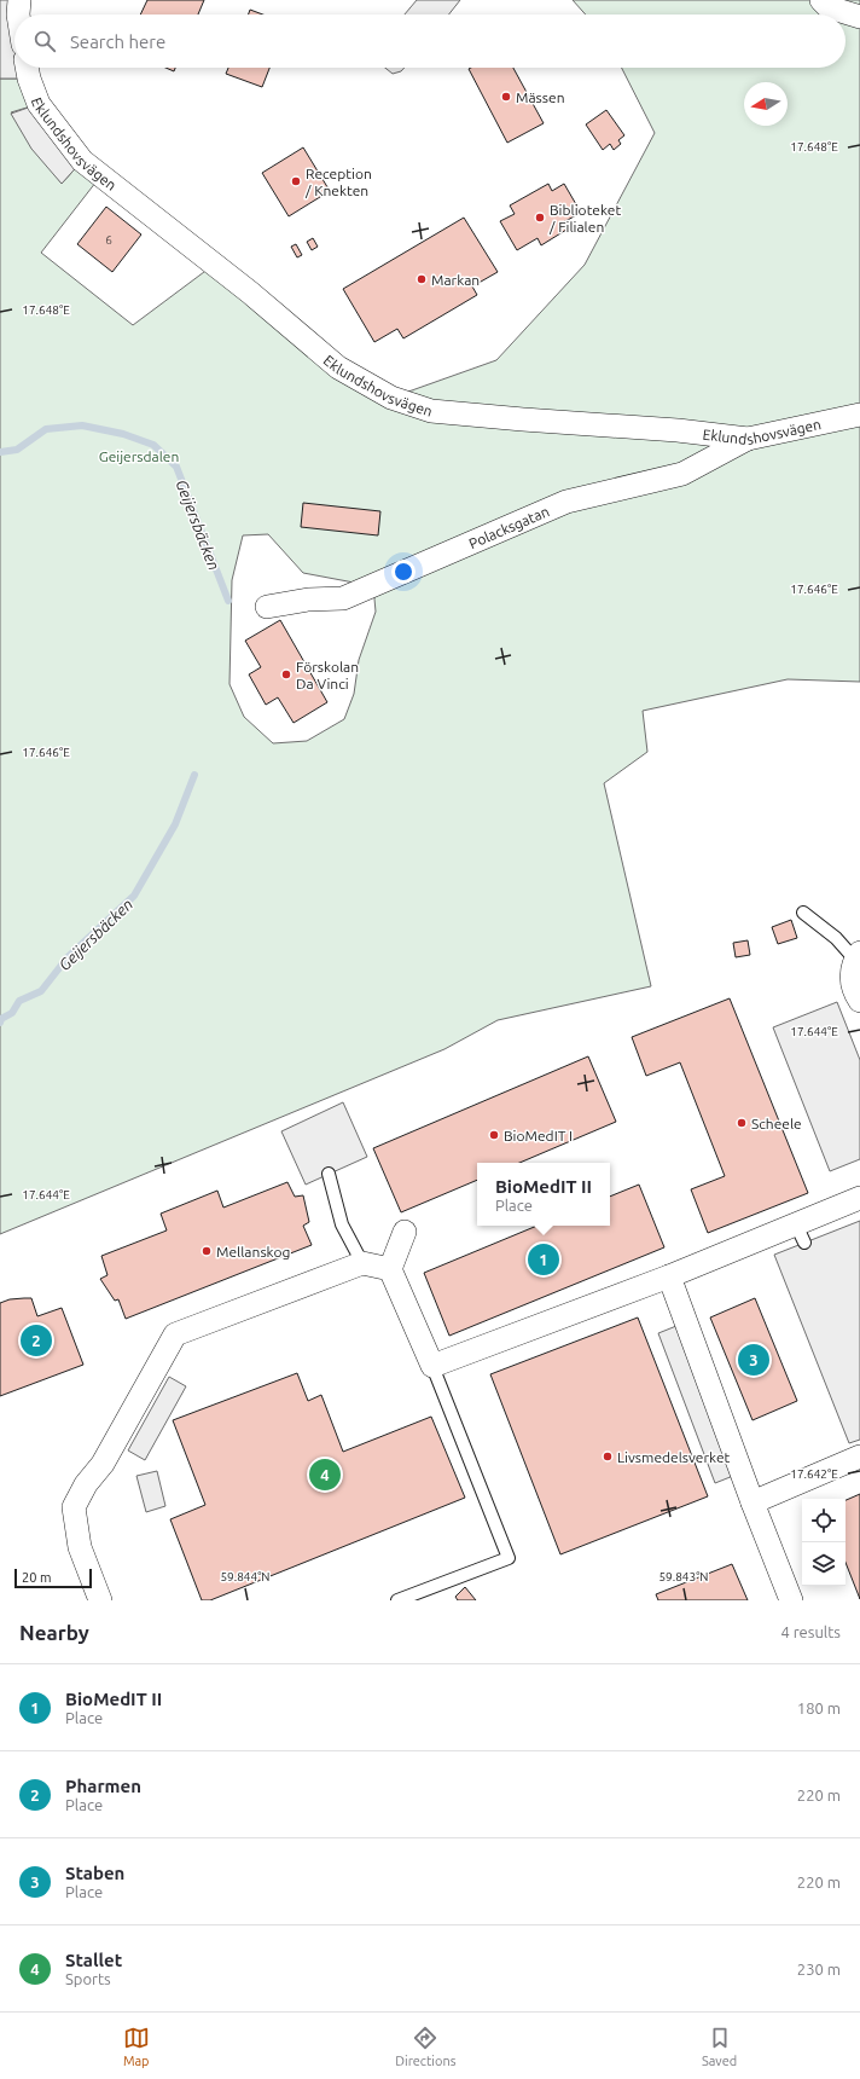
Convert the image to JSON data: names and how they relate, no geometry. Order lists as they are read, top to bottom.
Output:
{
  "streets": {
    "street": ["Eklundshovsvägen", "Polacksgatan"]
  },
  "crossings": [
    ["Eklundshovsvägen", "Polacksgatan"]
  ],
  "water": ["Geijersbäcken"],
  "parks": ["Geijersdalen"],
  "places": [
    "Mässen",
    "Reception / Knekten",
    "Biblioteket / Filialen",
    "Markan",
    "Förskolan Da Vinci",
    "Scheele",
    "BioMedIT I",
    "Mellanskog",
    "Livsmedelsverket"
  ],
  "house_numbers": ["6"],
  "scale_bar": "20 m",
  "north": "left",
  "page": {
    "search": "Search here",
    "popup": ["BioMedIT II", "Place"],
    "pins": [
      "1",
      "2",
      "3",
      "4"
    ],
    "scale": "20 m",
    "heading": ["Nearby", "4 results"],
    "list": [
      {
        "mark": "1",
        "name": "BioMedIT II",
        "note": "Place",
        "value": "180 m"
      },
      {
        "mark": "2",
        "name": "Pharmen",
        "note": "Place",
        "value": "220 m"
      },
      {
        "mark": "3",
        "name": "Staben",
        "note": "Place",
        "value": "220 m"
      },
      {
        "mark": "4",
        "name": "Stallet",
        "note": "Sports",
        "value": "230 m"
      }
    ],
    "nav": ["Map", "Directions", "Saved"]
  },
  "coordinates": [
    "17.648°E",
    "17.646°E",
    "17.644°E",
    "17.642°E",
    "59.844°N",
    "59.843°N"
  ]
}
